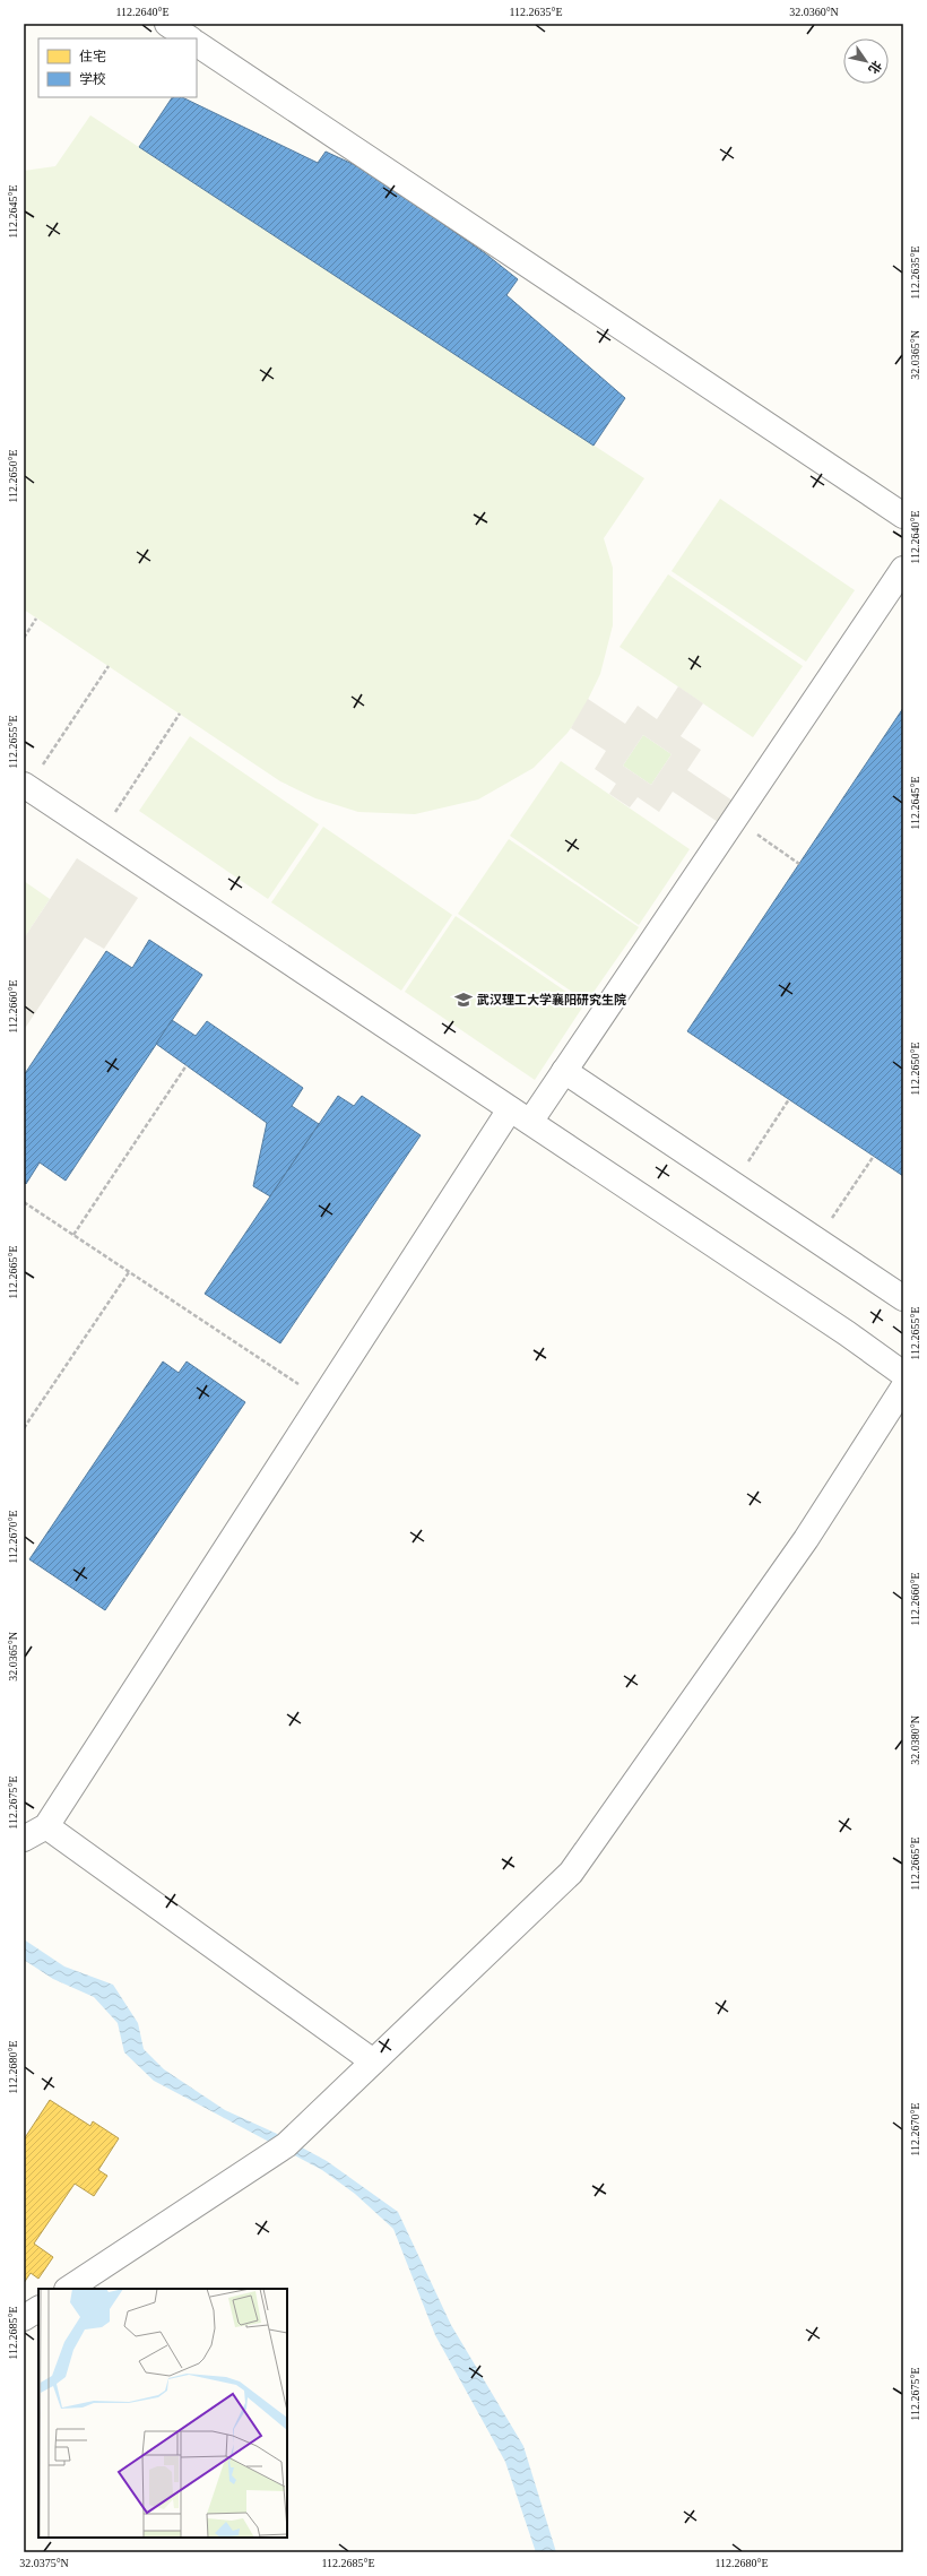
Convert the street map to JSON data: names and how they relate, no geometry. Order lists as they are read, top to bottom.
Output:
{
  "places": {
    "school or university": ["武汉理工大学襄阳研究生院"]
  },
  "legend": ["住宅", "学校"],
  "north": "bottom right",
  "coordinates": [
    "112.2640°E",
    "112.2635°E",
    "32.0360°N",
    "112.2645°E",
    "32.0365°N",
    "112.2650°E",
    "112.2655°E",
    "112.2660°E",
    "112.2665°E",
    "112.2670°E",
    "32.0380°N",
    "112.2675°E",
    "112.2680°E",
    "112.2685°E",
    "32.0375°N"
  ]
}
